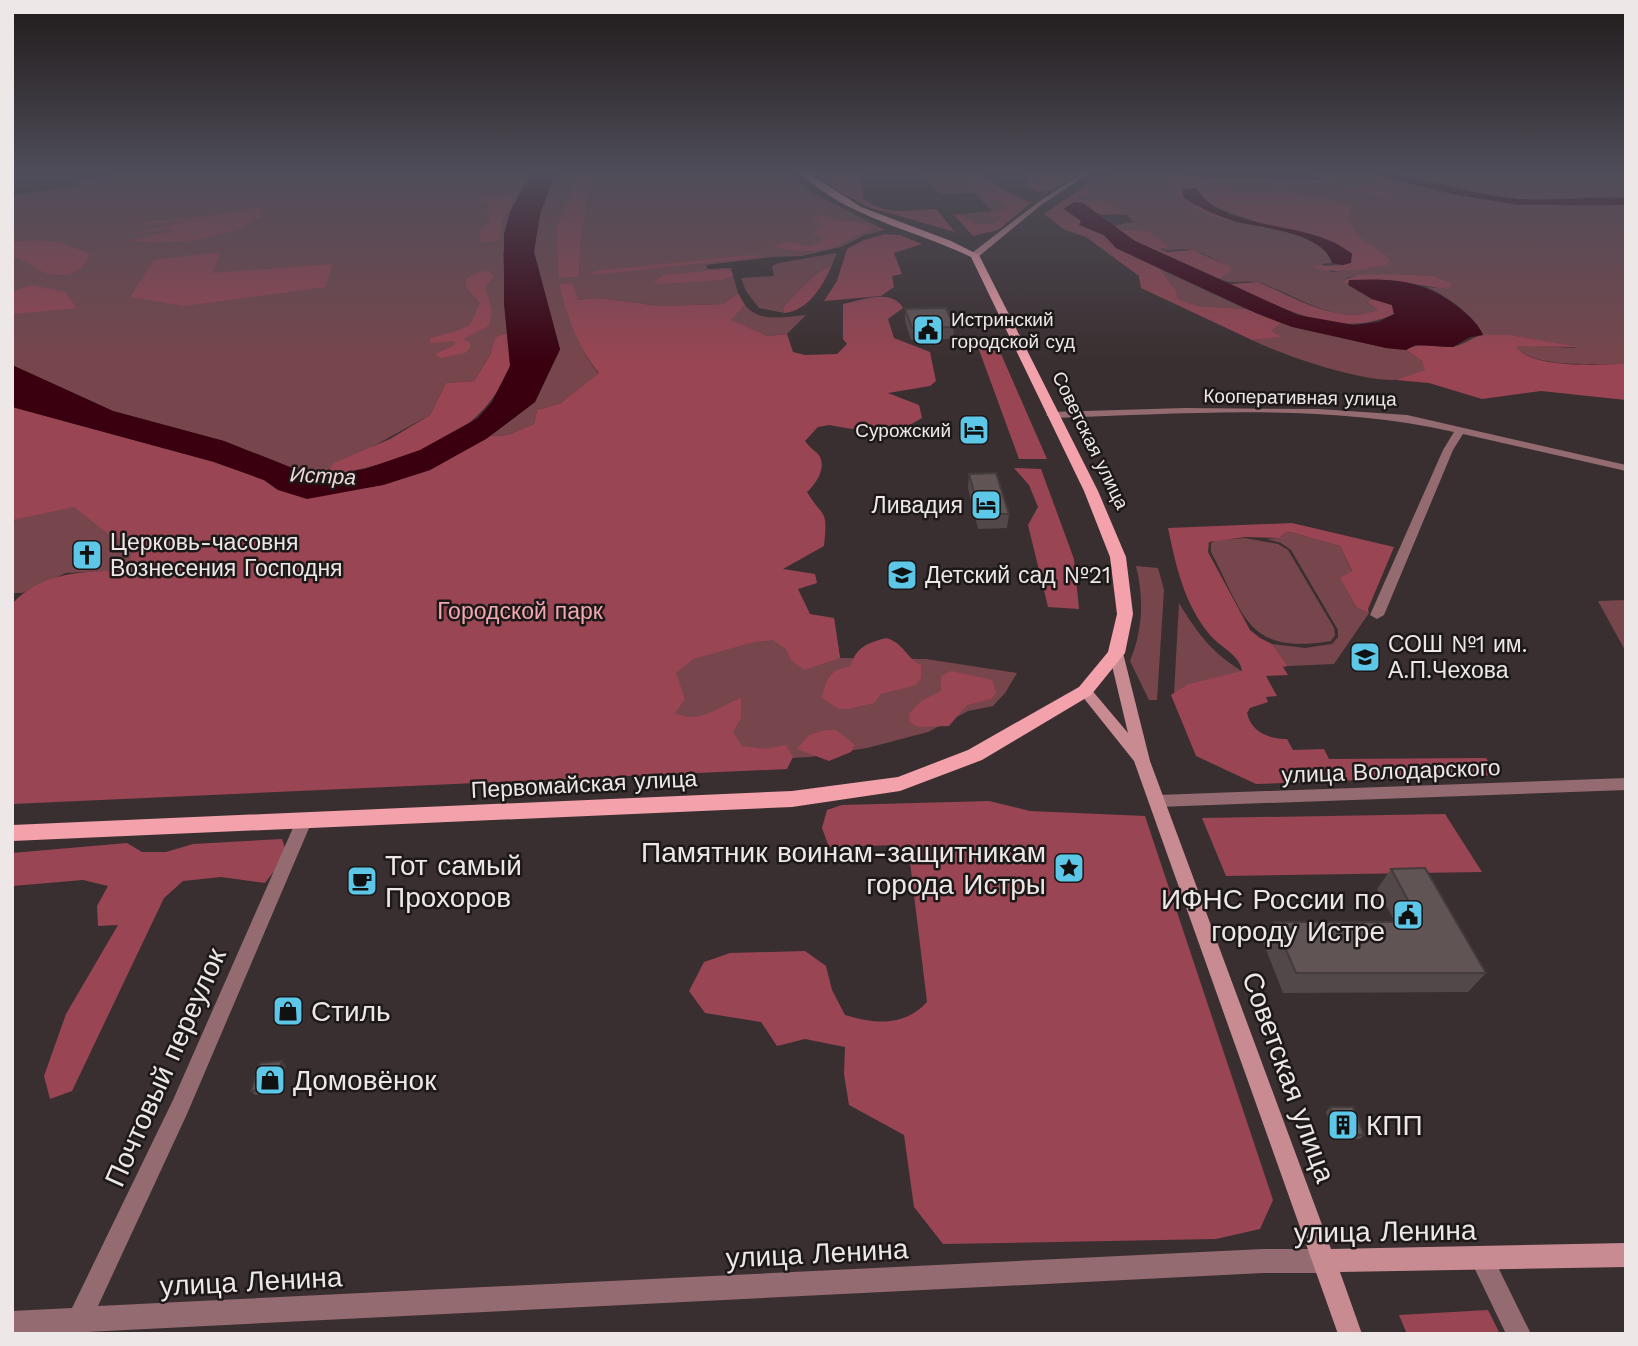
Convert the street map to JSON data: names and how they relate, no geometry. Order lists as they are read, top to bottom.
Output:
{
  "streets": {
    "main road": ["Советская улица", "Первомайская улица", "улица Ленина"],
    "street": ["Кооперативная улица", "улица Володарского", "Почтовый переулок"]
  },
  "crossings": [
    ["Кооперативная улица", "Советская улица"],
    ["Советская улица", "улица Володарского"],
    ["Советская улица", "Первомайская улица"],
    ["Советская улица", "улица Ленина"],
    ["Первомайская улица", "Почтовый переулок"],
    ["Почтовый переулок", "улица Ленина"]
  ],
  "water": ["Истра"],
  "parks": ["Городской парк"],
  "places": {
    "public building": ["Истринский городской суд", "ИФНС России по городу Истре"],
    "hotel": ["Сурожский", "Ливадия"],
    "church": ["Церковь-часовня Вознесения Господня"],
    "school or university": ["Детский сад №21", "СОШ №1 им. А.П.Чехова"],
    "place": ["Памятник воинам-защитникам города Истры"],
    "cafe": ["Тот самый Прохоров"],
    "shop": ["Стиль", "Домовёнок"],
    "building": ["КПП"]
  }
}
